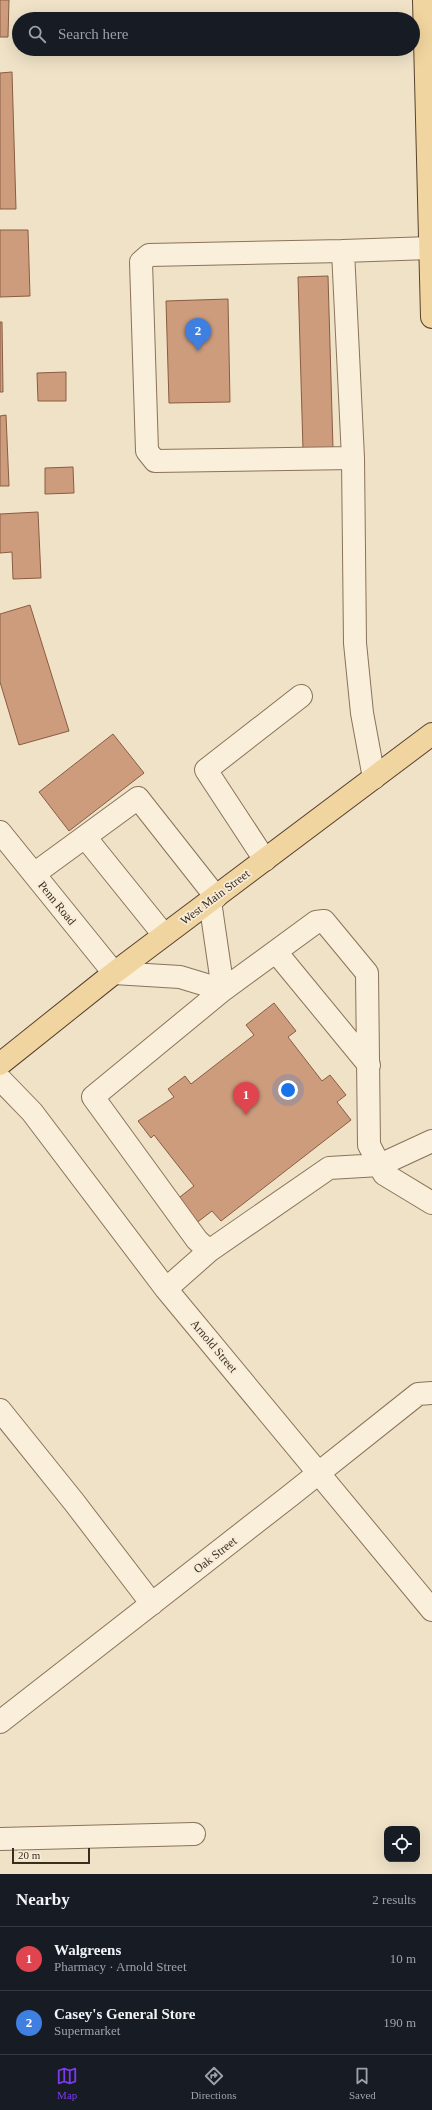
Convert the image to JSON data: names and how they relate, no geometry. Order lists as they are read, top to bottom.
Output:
{
  "streets": {
    "main road": ["West Main Street"],
    "street": ["Penn Road", "Arnold Street", "Oak Street"]
  },
  "crossings": [
    ["West Main Street", "Penn Road"],
    ["Arnold Street", "Oak Street"]
  ],
  "scale_bar": "20 m",
  "page": {
    "search": "Search here",
    "pins": ["2", "1"],
    "scale": "20 m",
    "heading": ["Nearby", "2 results"],
    "list": [
      {
        "mark": "1",
        "name": "Walgreens",
        "note": "Pharmacy · Arnold Street",
        "value": "10 m"
      },
      {
        "mark": "2",
        "name": "Casey's General Store",
        "note": "Supermarket",
        "value": "190 m"
      }
    ],
    "nav": ["Map", "Directions", "Saved"]
  }
}
